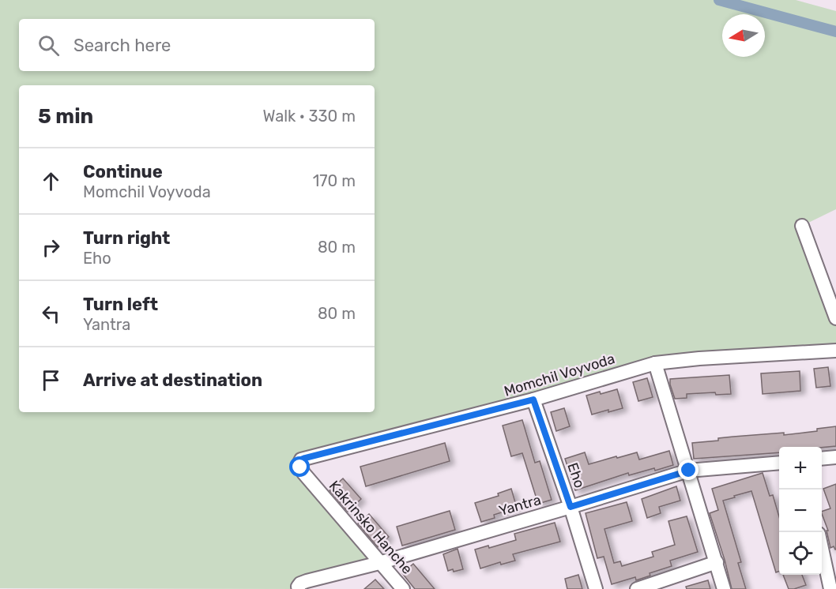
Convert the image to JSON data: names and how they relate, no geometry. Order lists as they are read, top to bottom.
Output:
{
  "streets": {
    "street": [
      "Momchil Voyvoda",
      "Eho",
      "Yantra",
      "Kakrinsko Hanche"
    ]
  },
  "crossings": [
    ["Momchil Voyvoda", "Eho"],
    ["Momchil Voyvoda", "Kakrinsko Hanche"],
    ["Eho", "Yantra"],
    ["Yantra", "Kakrinsko Hanche"]
  ],
  "north": "left",
  "page": {
    "search": "Search here",
    "heading": ["5 min", "Walk · 330 m"],
    "list": [
      ["Continue", "Momchil Voyvoda", "170 m"],
      ["Turn right", "Eho", "80 m"],
      ["Turn left", "Yantra", "80 m"],
      "Arrive at destination"
    ],
    "map_buttons": ["+", "−"]
  }
}
